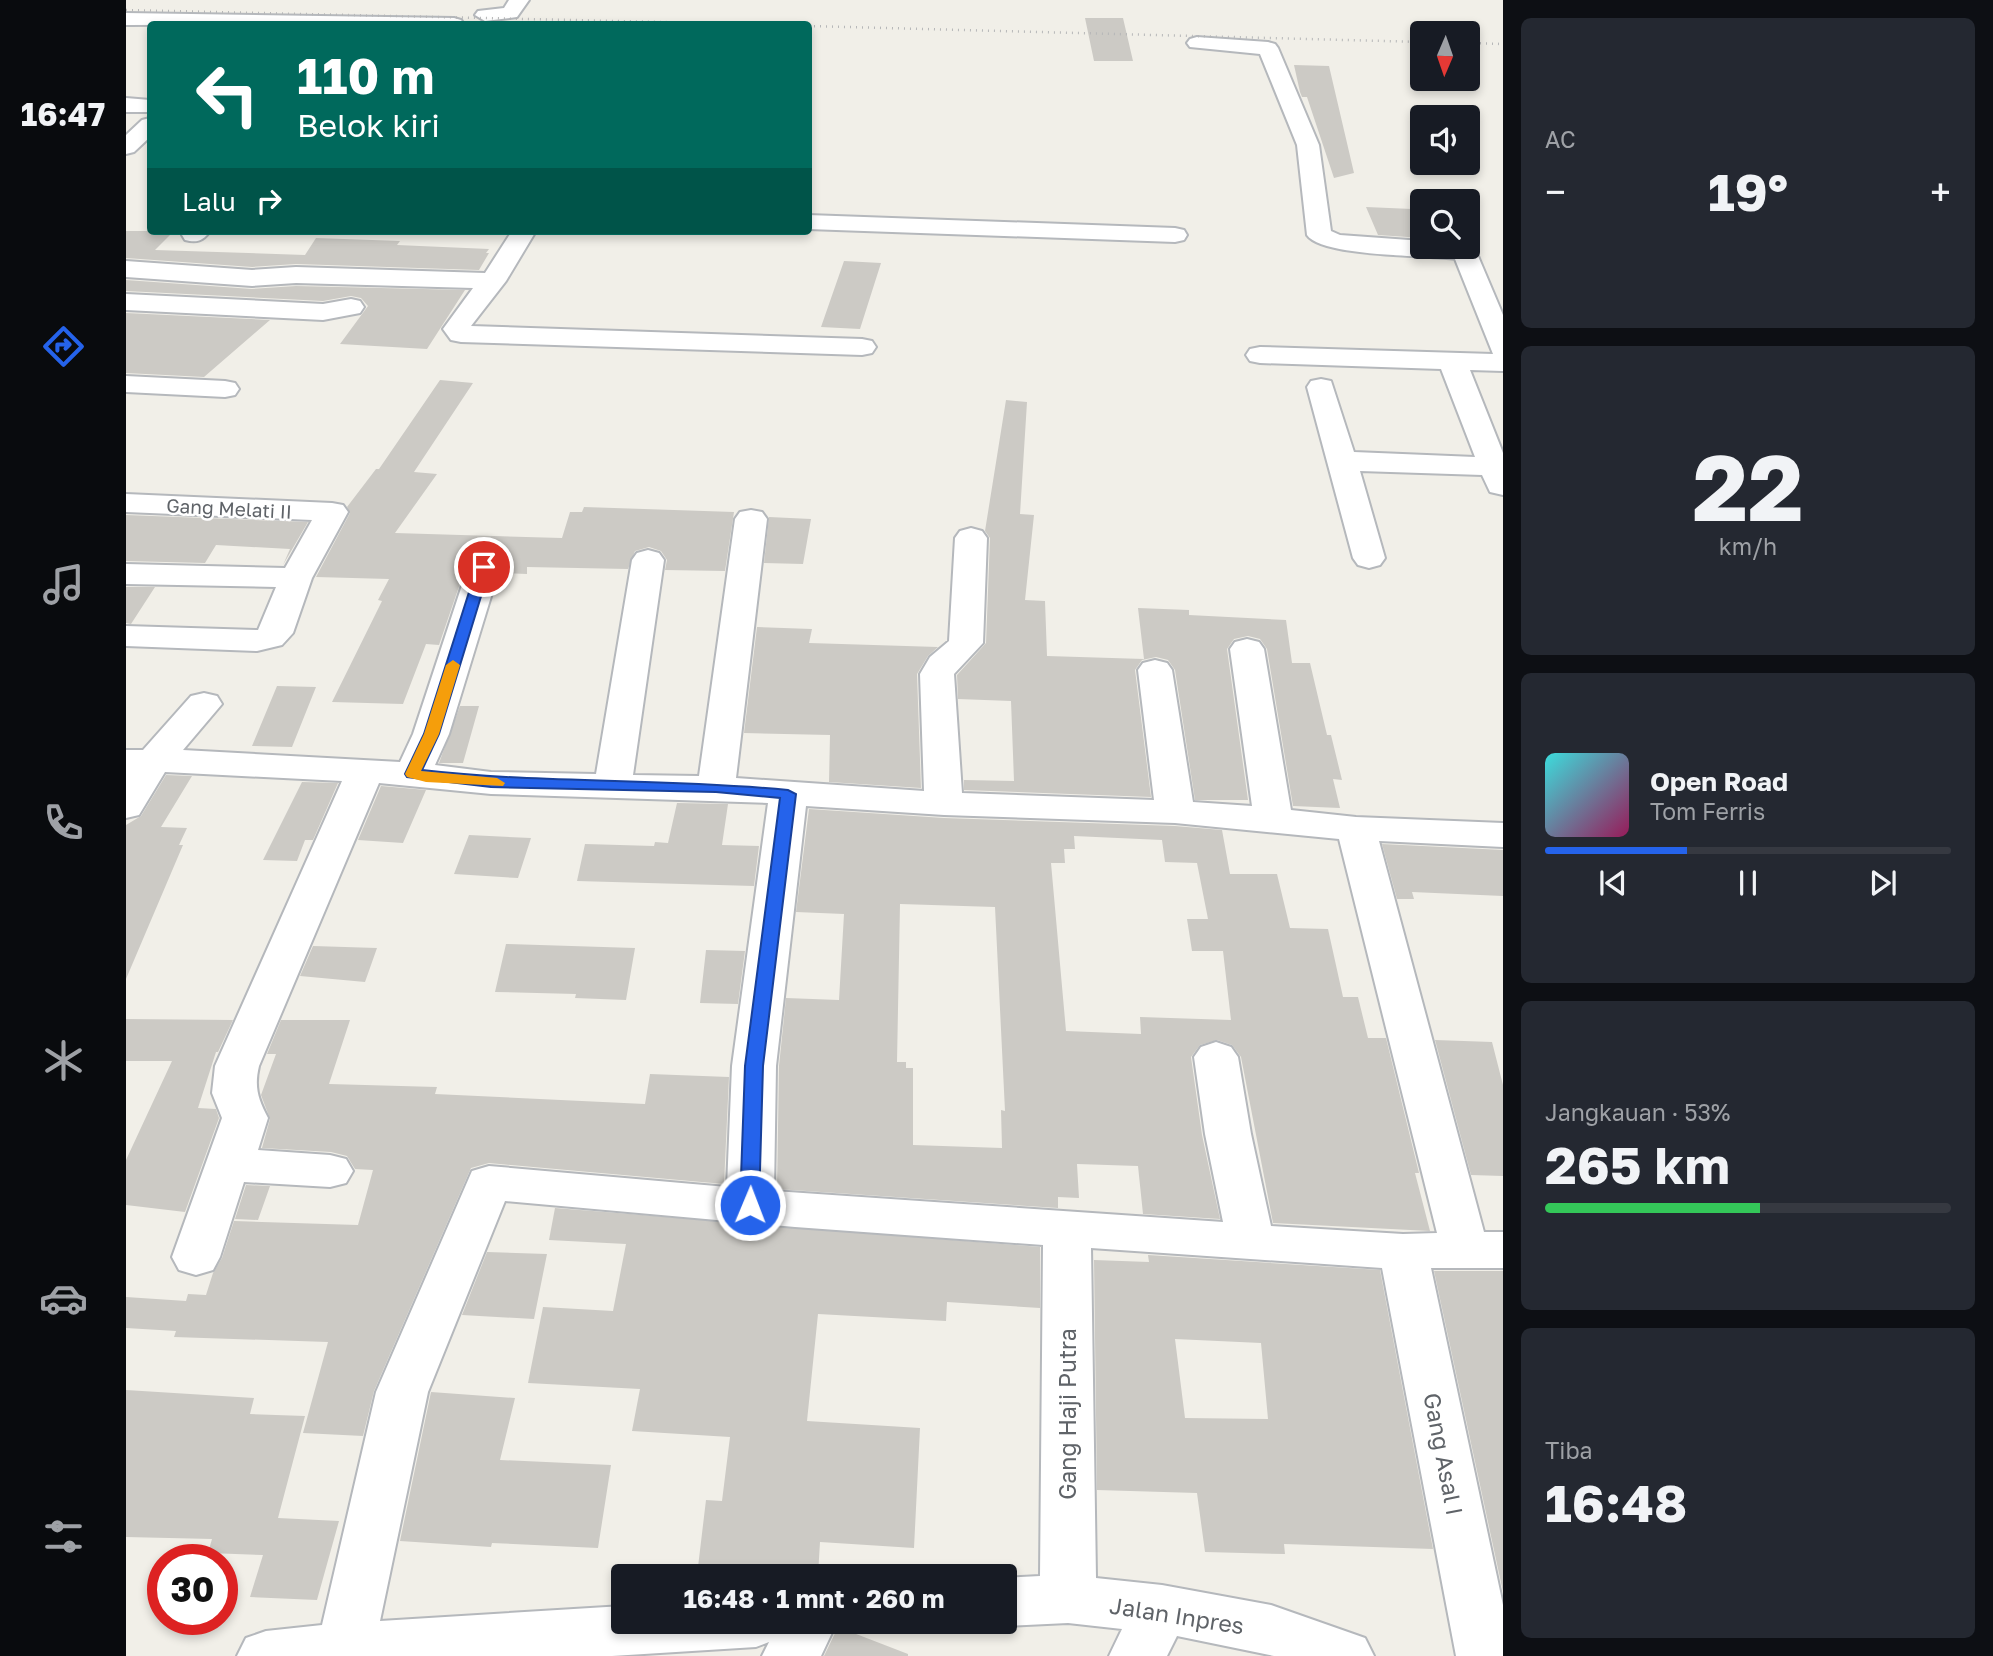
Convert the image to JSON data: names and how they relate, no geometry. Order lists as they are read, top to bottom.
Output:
{
  "streets": {
    "street": [
      "Gang Melati II",
      "Gang Haji Putra",
      "Gang Asal I",
      "Jalan Inpres"
    ]
  },
  "crossings": [
    ["Gang Haji Putra", "Jalan Inpres"]
  ],
  "north": "bottom",
  "page": {
    "tabs": "16:47",
    "tile": [
      "AC",
      ["22", "km/h"],
      ["Jangkauan · 53%", "265 km"],
      ["Tiba", "16:48"]
    ],
    "turn": ["110 m", "Belok kiri"],
    "heat": ["−", "19°", "+"],
    "then": "Lalu",
    "song": ["Open Road", "Tom Ferris"],
    "limit": "30",
    "trip": "16:48 · 1 mnt · 260 m"
  }
}
